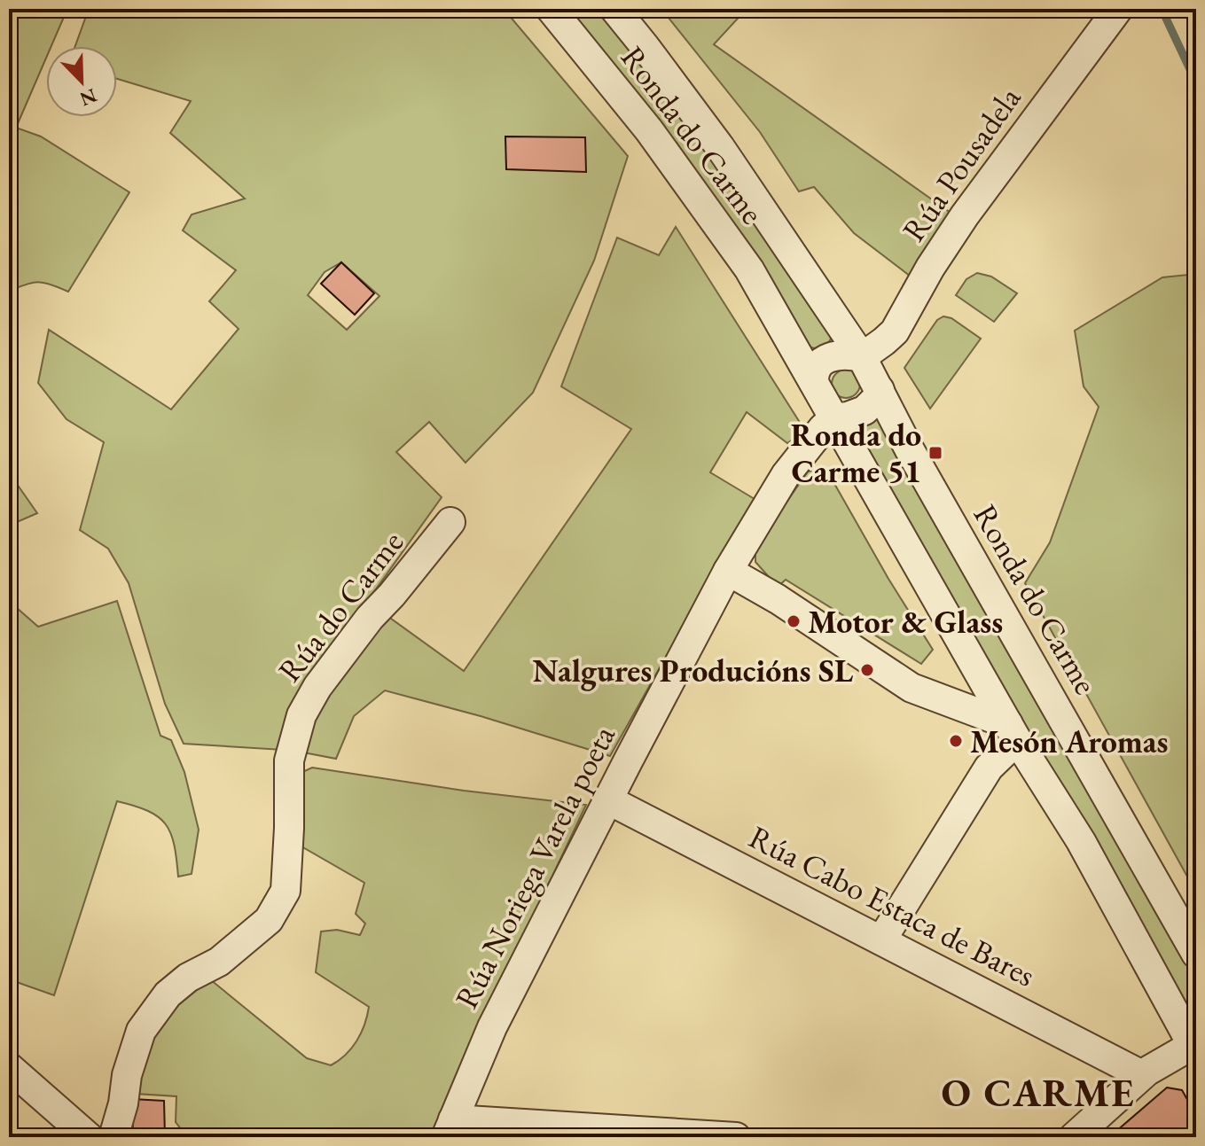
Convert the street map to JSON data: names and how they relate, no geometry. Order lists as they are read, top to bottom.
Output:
{
  "streets": {
    "street": [
      "Ronda do Carme",
      "Rúa Pousadela",
      "Rúa do Carme",
      "Rúa Noriega Varela poeta",
      "Rúa Cabo Estaca de Bares"
    ]
  },
  "crossings": [
    ["Ronda do Carme", "Rúa Pousadela"],
    ["Ronda do Carme", "Rúa Noriega Varela poeta"],
    ["Rúa Pousadela", "Rúa Noriega Varela poeta"],
    ["Rúa Noriega Varela poeta", "Rúa Cabo Estaca de Bares"]
  ],
  "districts": ["O CARME"],
  "places": {
    "transit": ["Ronda do Carme 51"],
    "other": ["Motor & Glass", "Nalgures Producións SL", "Mesón Aromas"]
  },
  "north": "bottom right"
}
